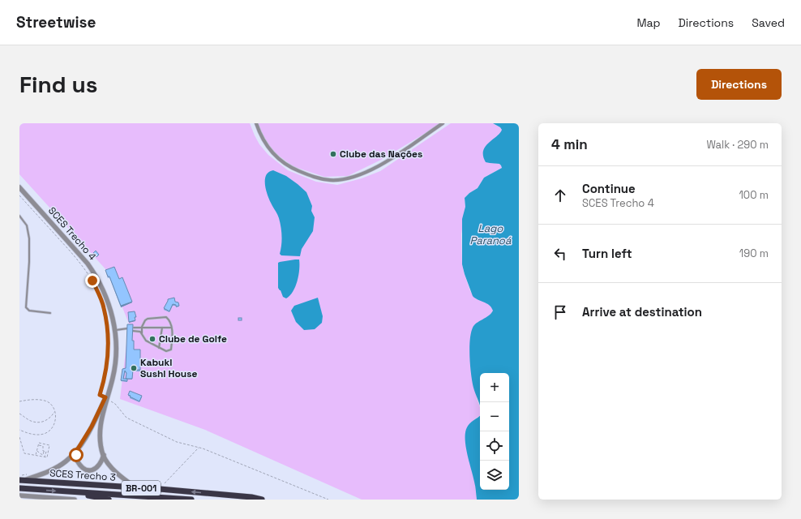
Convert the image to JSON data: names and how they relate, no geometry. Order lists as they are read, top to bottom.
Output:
{
  "streets": {
    "highway": ["SCES Trecho 3", "BR-001"],
    "street": ["SCES Trecho 4"]
  },
  "crossings": [
    ["SCES Trecho 4", "SCES Trecho 3"]
  ],
  "water": ["Lago Paranoá"],
  "places": ["Clube das Nações", "Clube de Golfe", "Kabuki Sushi House"],
  "page": {
    "header": "Streetwise",
    "nav": ["Map", "Directions", "Saved"],
    "buttons": "Directions",
    "title": "Find us",
    "heading": ["4 min", "Walk · 290 m"],
    "list": [
      ["Continue", "SCES Trecho 4", "100 m"],
      ["Turn left", "190 m"],
      "Arrive at destination"
    ],
    "map_buttons": ["+", "−"]
  }
}
